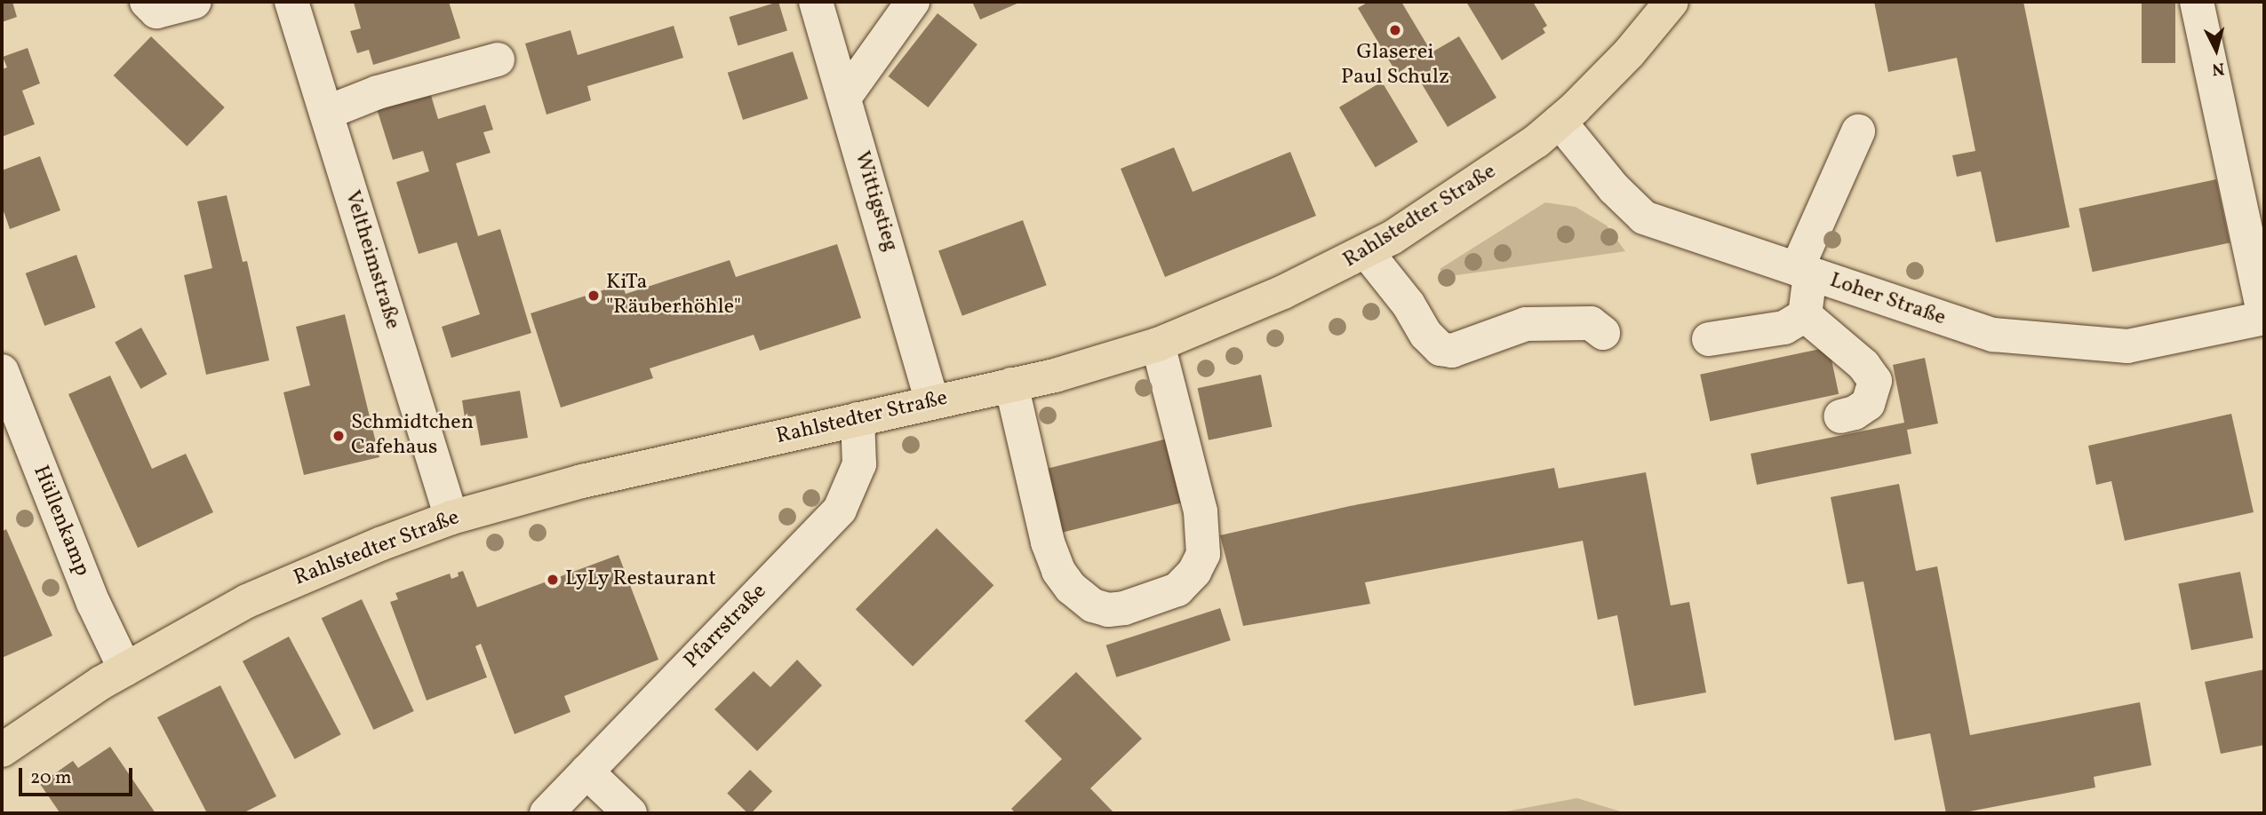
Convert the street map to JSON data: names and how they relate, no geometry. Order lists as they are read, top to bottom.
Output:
{
  "streets": {
    "main road": ["Rahlstedter Straße"],
    "street": [
      "Wittigstieg",
      "Veltheimstraße",
      "Loher Straße",
      "Hüllenkamp",
      "Pfarrstraße"
    ]
  },
  "crossings": [
    ["Wittigstieg", "Rahlstedter Straße"],
    ["Rahlstedter Straße", "Veltheimstraße"],
    ["Rahlstedter Straße", "Loher Straße"],
    ["Rahlstedter Straße", "Hüllenkamp"],
    ["Rahlstedter Straße", "Pfarrstraße"]
  ],
  "places": [
    "Glaserei Paul Schulz",
    "KiTa \"Räuberhöhle\"",
    "Schmidtchen Cafehaus",
    "LyLy Restaurant"
  ],
  "scale_bar": "20 m",
  "north": "bottom"
}
